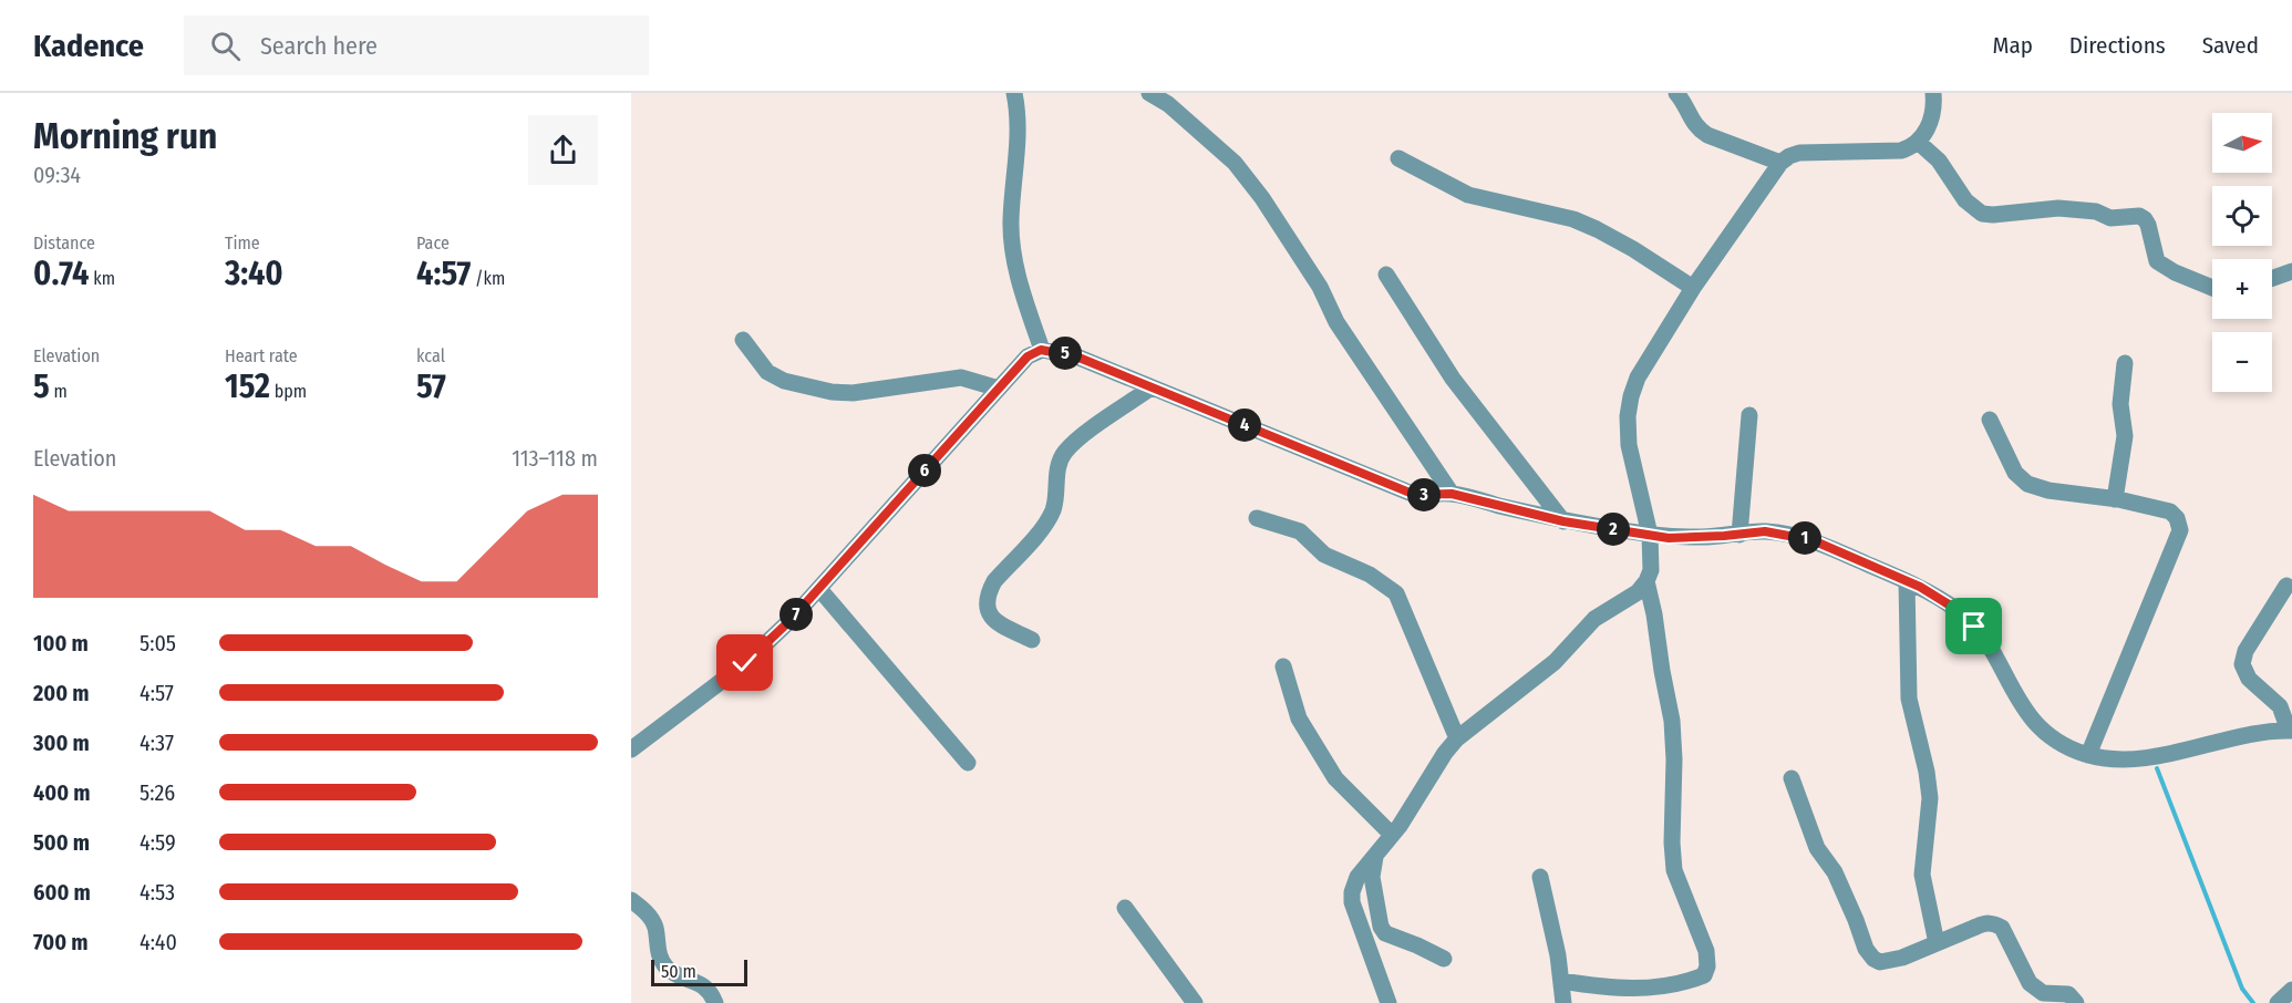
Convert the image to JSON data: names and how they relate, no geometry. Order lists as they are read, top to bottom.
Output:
{
  "scale_bar": "50 m",
  "north": "right",
  "page": {
    "header": "Kadence",
    "search": "Search here",
    "nav": ["Map", "Directions", "Saved"],
    "heading": ["Morning run", "09:34"],
    "map_buttons": ["+", "−"],
    "stats": [
      ["Distance", "0.74 km"],
      ["Time", "3:40"],
      ["Pace", "4:57 /km"],
      ["Elevation", "5 m"],
      ["Heart rate", "152 bpm"],
      ["kcal", "57"]
    ],
    "pins": [
      "5",
      "4",
      "6",
      "3",
      "2",
      "1",
      "7"
    ],
    "chart": ["Elevation", "113–118 m"],
    "list": [
      {
        "name": "100 m",
        "note": "5:05"
      },
      {
        "name": "200 m",
        "note": "4:57"
      },
      {
        "name": "300 m",
        "note": "4:37"
      },
      {
        "name": "400 m",
        "note": "5:26"
      },
      {
        "name": "500 m",
        "note": "4:59"
      },
      {
        "name": "600 m",
        "note": "4:53"
      },
      {
        "name": "700 m",
        "note": "4:40"
      }
    ],
    "scale": "50 m"
  }
}
